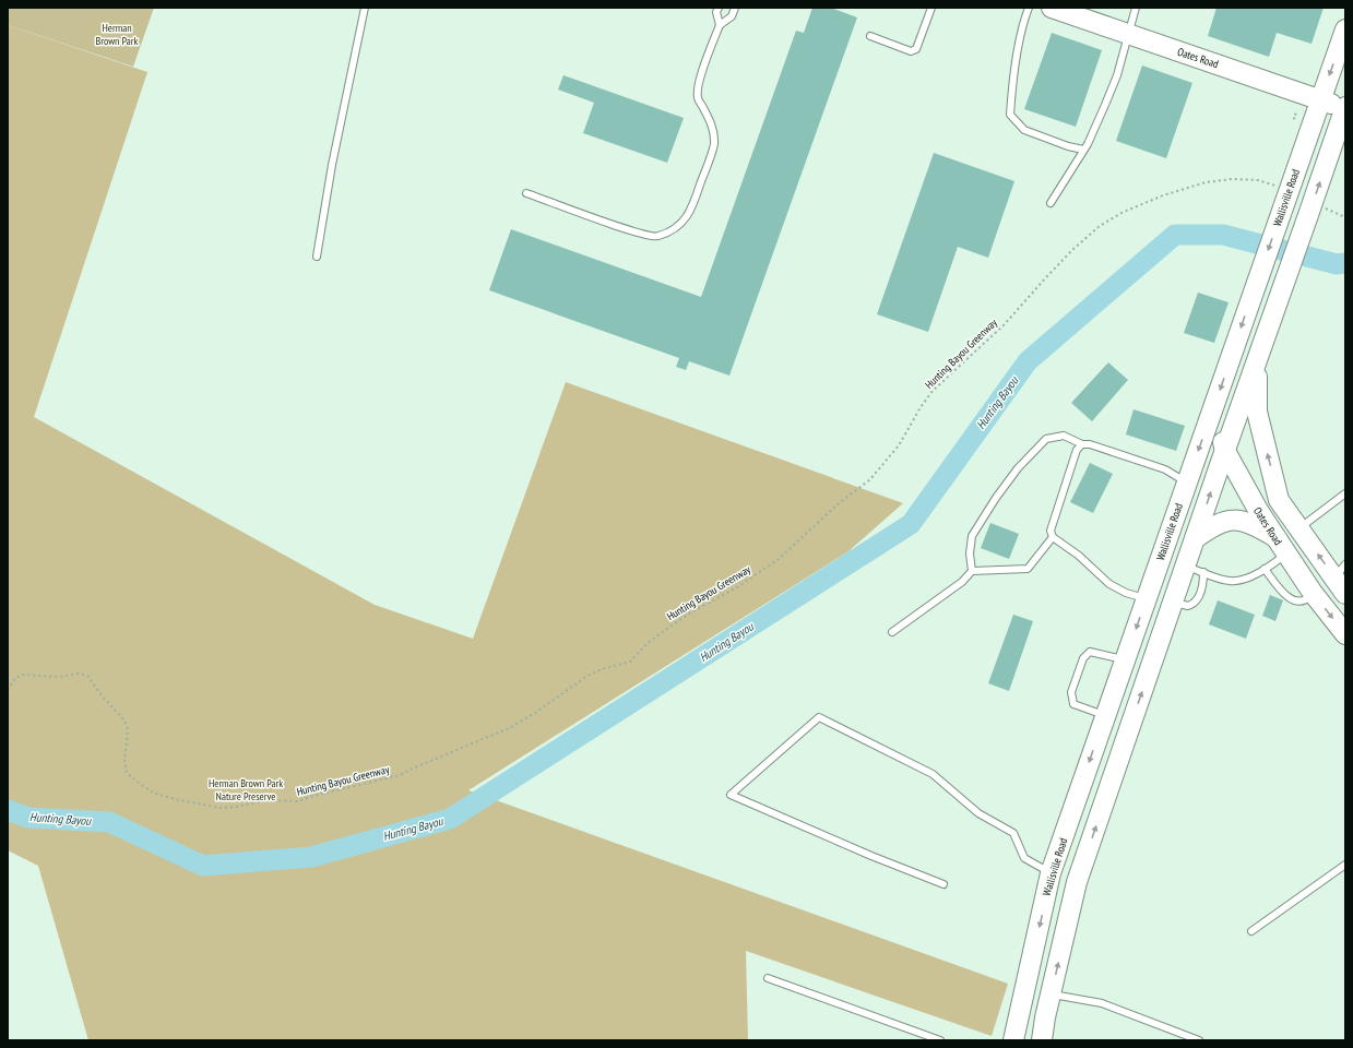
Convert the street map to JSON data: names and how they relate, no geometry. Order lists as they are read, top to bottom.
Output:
{
  "streets": {
    "main road": ["Oates Road", "Wallisville Road"],
    "path": ["Hunting Bayou Greenway"]
  },
  "crossings": [
    ["Oates Road", "Wallisville Road"],
    ["Wallisville Road", "Hunting Bayou Greenway"]
  ],
  "water": ["Hunting Bayou"],
  "parks": ["Herman Brown Park", "Herman Brown Park Nature Preserve"]
}
